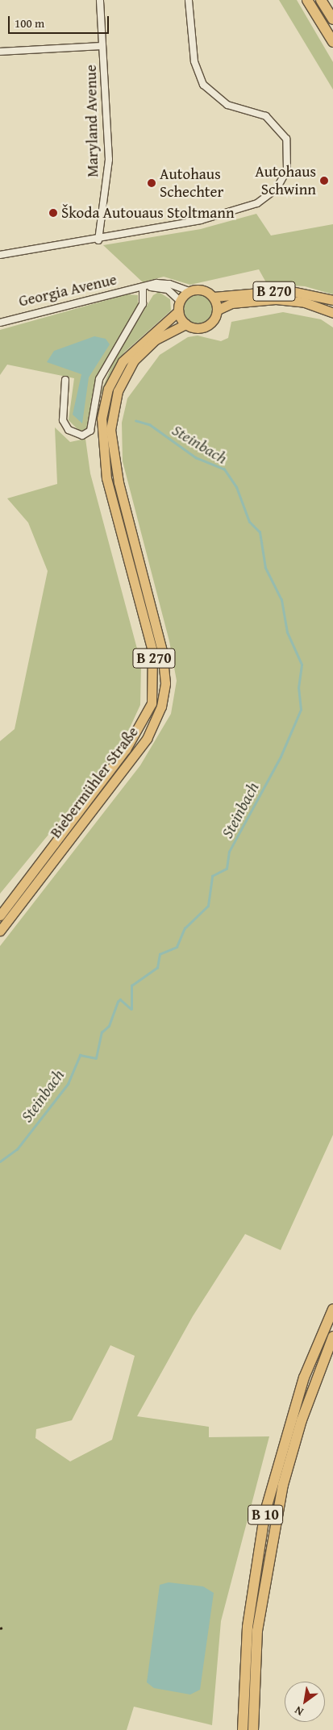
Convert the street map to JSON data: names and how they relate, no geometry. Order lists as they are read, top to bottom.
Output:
{
  "streets": {
    "highway": ["B 10"],
    "main road": ["B 270", "Biebermühler Straße"],
    "street": ["Maryland Avenue", "Georgia Avenue"]
  },
  "crossings": [
    ["Georgia Avenue", "B 270"],
    ["Georgia Avenue", "Biebermühler Straße"],
    ["B 270", "Biebermühler Straße"]
  ],
  "water": ["Steinbach"],
  "places": ["Autohaus Schwinn", "Autohaus Schechter", "Škoda Autouaus Stoltmann"],
  "scale_bar": "100 m",
  "north": "bottom left"
}
